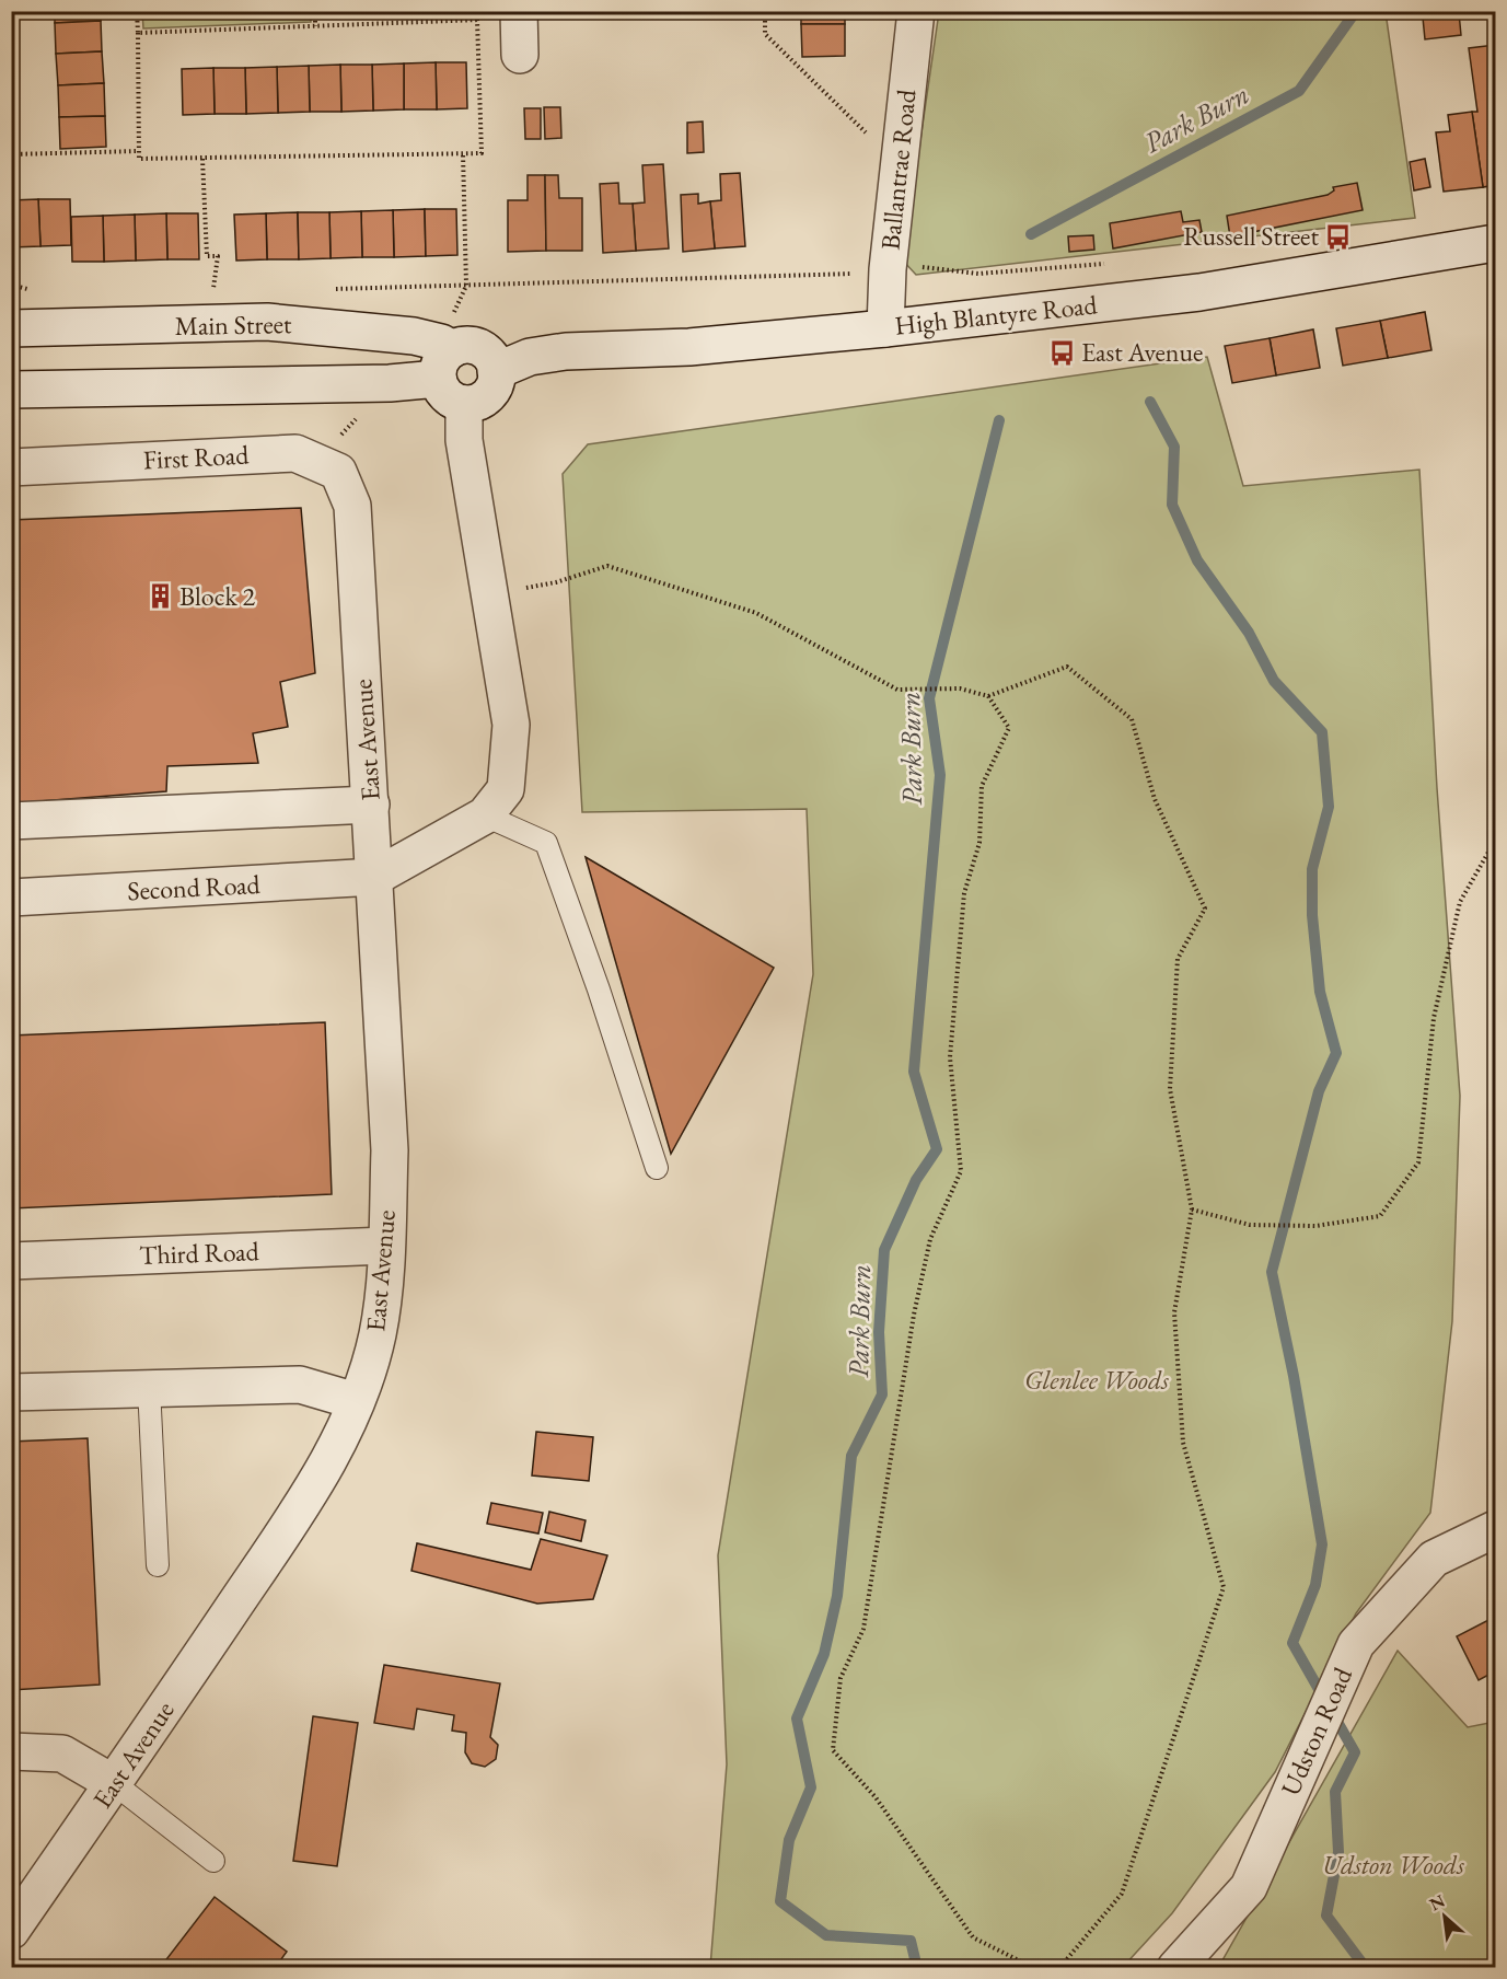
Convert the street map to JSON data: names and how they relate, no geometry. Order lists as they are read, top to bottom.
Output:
{
  "streets": {
    "street": [
      "Ballantrae Road",
      "High Blantyre Road",
      "Main Street",
      "First Road",
      "East Avenue",
      "Second Road",
      "Third Road",
      "Udston Road"
    ]
  },
  "crossings": [
    ["Ballantrae Road", "High Blantyre Road"],
    ["High Blantyre Road", "Main Street"],
    ["First Road", "East Avenue"],
    ["East Avenue", "Second Road"],
    ["East Avenue", "Third Road"]
  ],
  "water": ["Park Burn"],
  "parks": ["Glenlee Woods", "Udston Woods"],
  "places": {
    "bus stop": ["Russell Street", "East Avenue"],
    "building": ["Block 2"]
  },
  "north": "top left"
}
